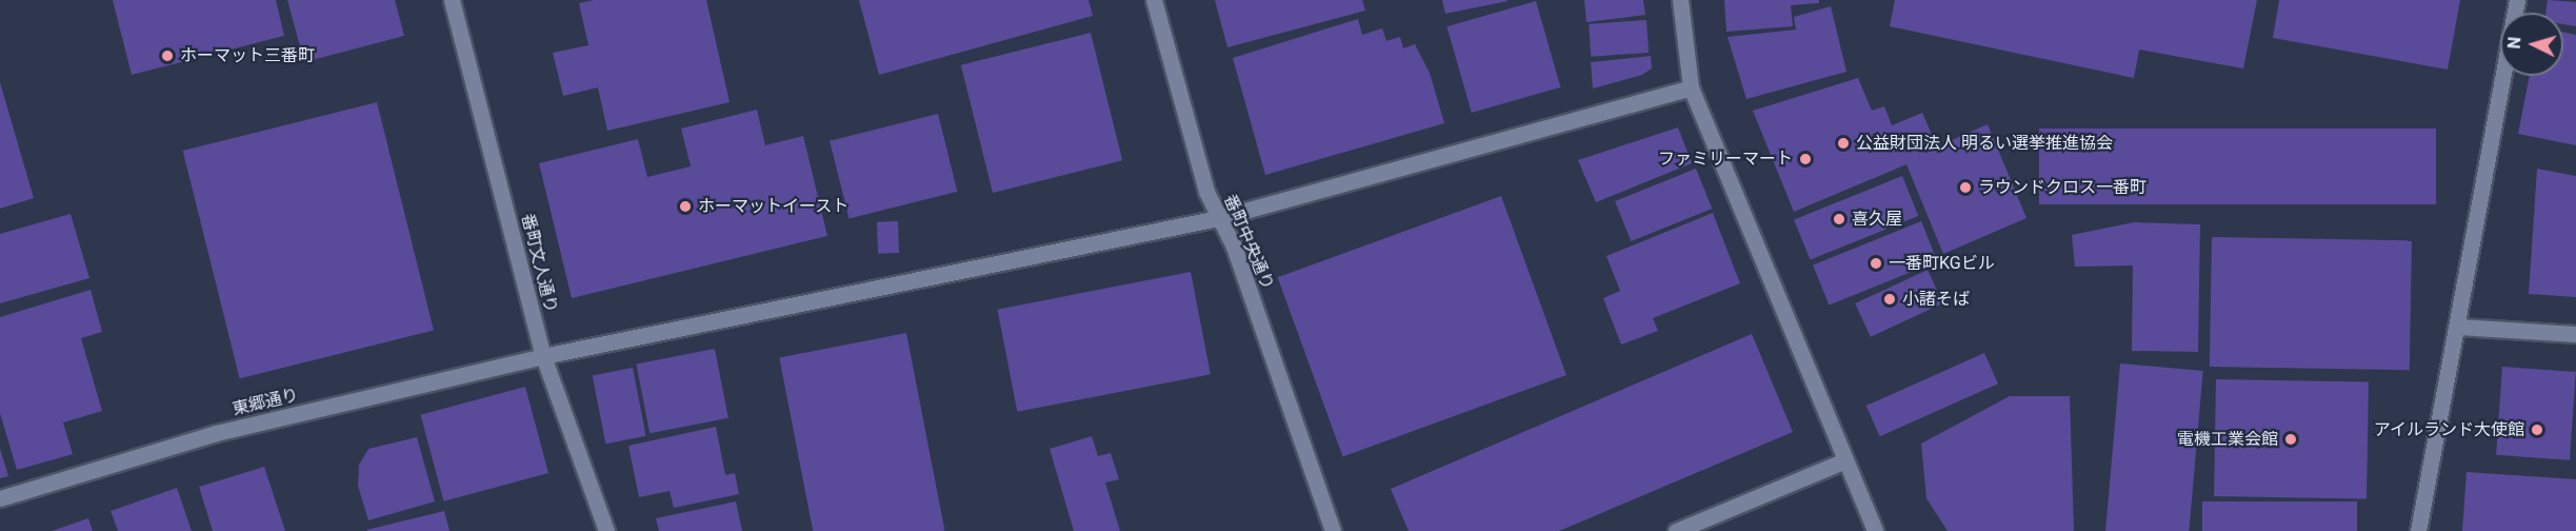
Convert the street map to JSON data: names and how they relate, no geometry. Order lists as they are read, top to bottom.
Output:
{
  "streets": {
    "street": ["番町中央通り", "番町文人通り", "東郷通り"]
  },
  "crossings": [
    ["番町中央通り", "東郷通り"],
    ["番町文人通り", "東郷通り"]
  ],
  "places": [
    "ホーマット三番町",
    "公益財団法人 明るい選挙推進協会",
    "ファミリーマート",
    "ラウンドクロス一番町",
    "ホーマットイースト",
    "喜久屋",
    "一番町KGビル",
    "小諸そば",
    "アイルランド大使館",
    "電機工業会館"
  ],
  "north": "left"
}
